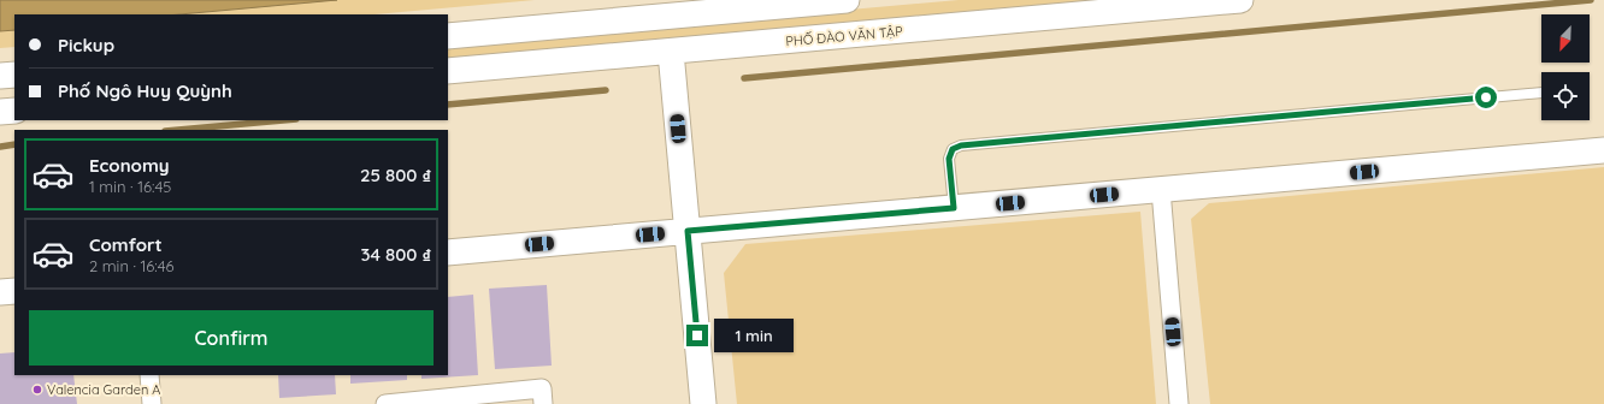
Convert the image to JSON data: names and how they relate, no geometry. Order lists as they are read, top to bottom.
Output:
{
  "streets": {
    "street": ["PHỐ ĐÀO VĂN TẬP"]
  },
  "places": ["Valencia Garden A"],
  "north": "bottom left",
  "page": {
    "banner": ["Pickup", "Phố Ngô Huy Quỳnh"],
    "list": [
      {
        "name": "Economy",
        "note": "1 min · 16:45",
        "value": "25 800 ₫"
      },
      {
        "name": "Comfort",
        "note": "2 min · 16:46",
        "value": "34 800 ₫"
      }
    ],
    "buttons": "Confirm",
    "bubble": "1 min"
  }
}
